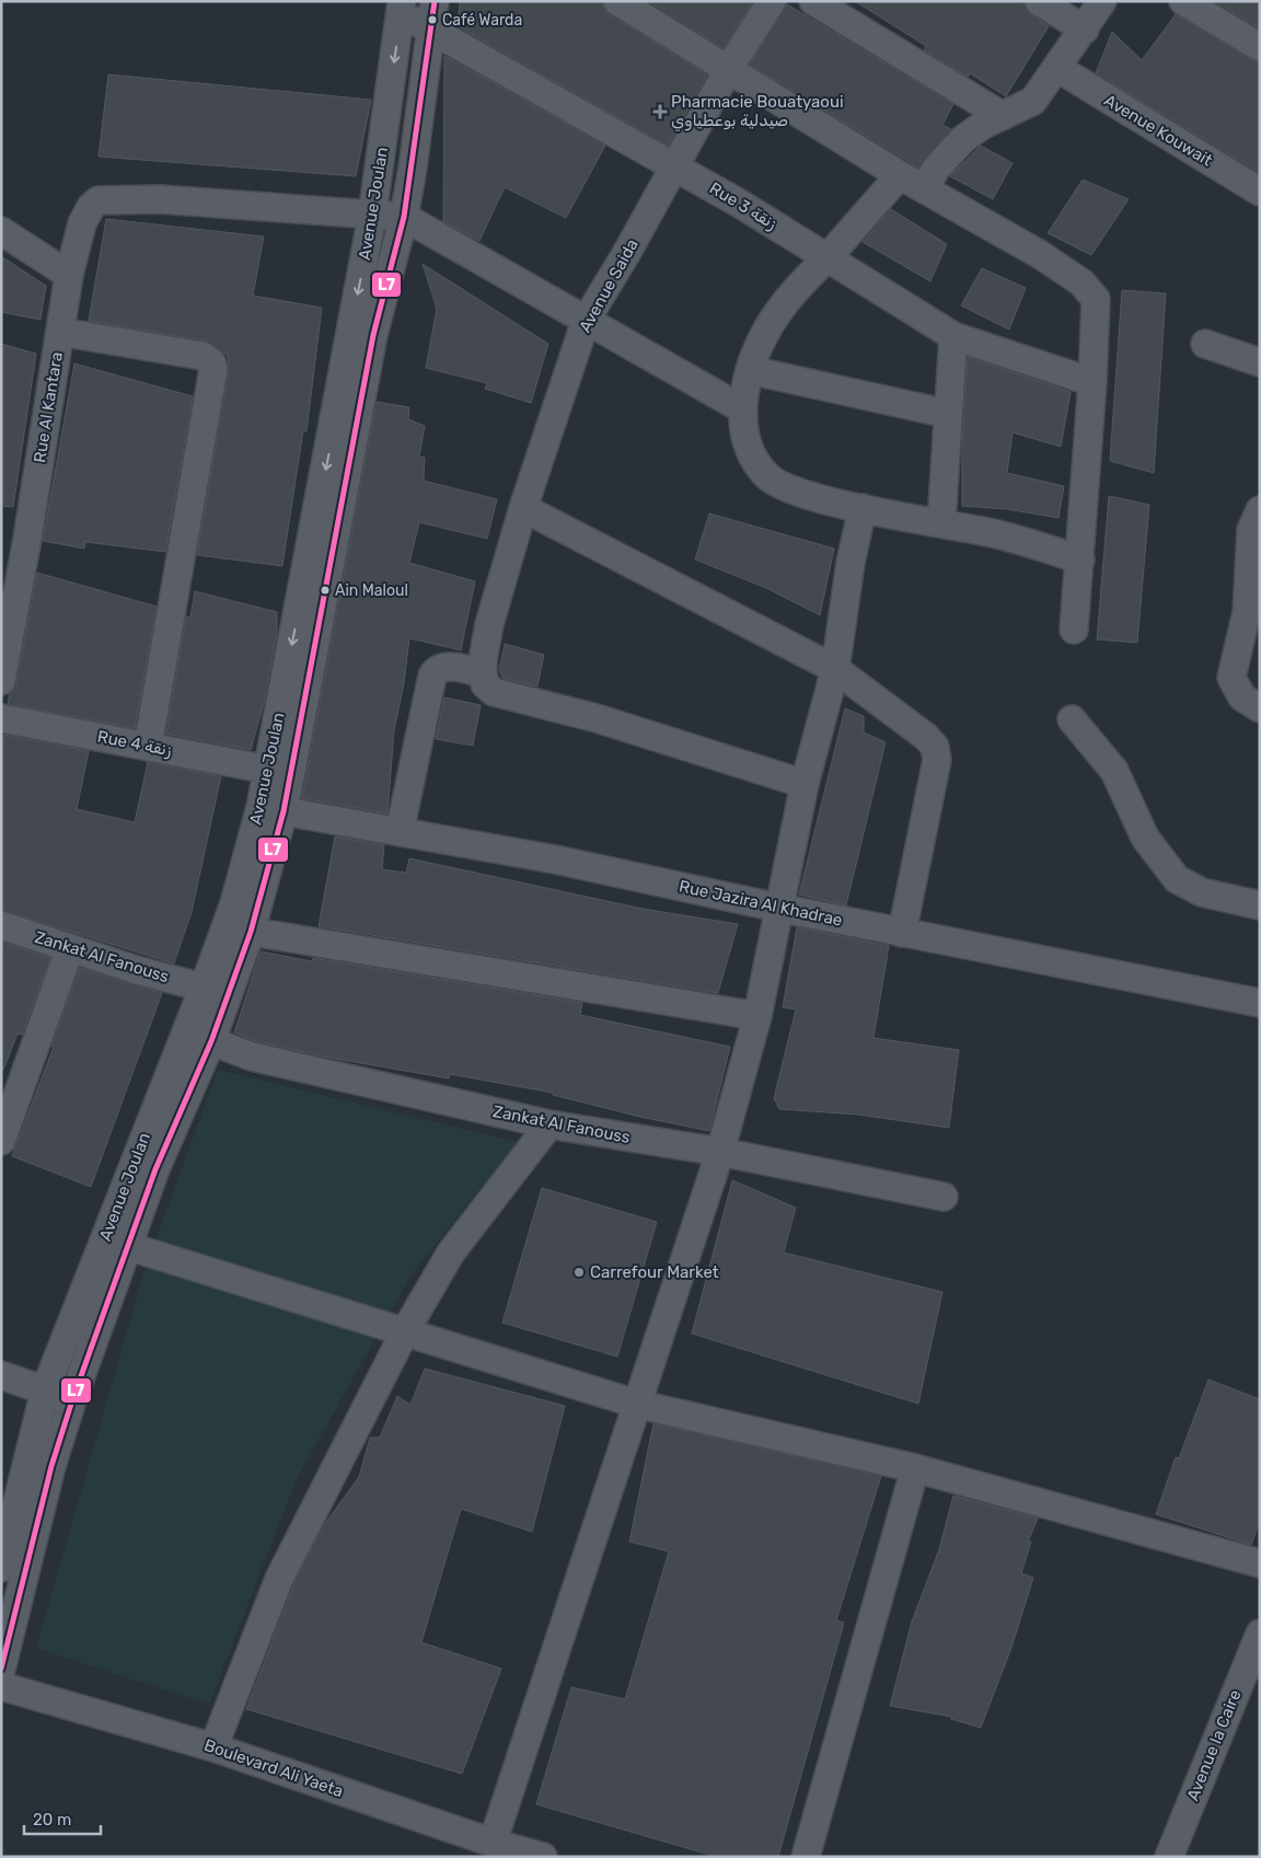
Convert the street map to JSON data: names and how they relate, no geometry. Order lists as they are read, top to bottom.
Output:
{
  "streets": {
    "street": [
      "Avenue Kouwait",
      "Avenue Joulan",
      "Rue 3 زنقة",
      "Avenue Saida",
      "Rue Al Kantara",
      "Rue 4 زنقة",
      "Rue Jazira Al Khadrae",
      "Zankat Al Fanouss",
      "Avenue la Caire",
      "Boulevard Ali Yaeta"
    ]
  },
  "crossings": [
    ["Avenue Joulan", "Rue 3 زنقة"],
    ["Avenue Joulan", "Rue Al Kantara"],
    ["Avenue Joulan", "Rue 4 زنقة"],
    ["Avenue Joulan", "Rue Jazira Al Khadrae"],
    ["Avenue Joulan", "Zankat Al Fanouss"],
    ["Rue 3 زنقة", "Avenue Saida"]
  ],
  "places": {
    "other": ["Café Warda", "Ain Maloul", "Carrefour Market"],
    "health": ["Pharmacie Bouatyaoui صيدلية بوعطياوي"]
  },
  "lines": ["transit line L7"],
  "scale_bar": "20 m"
}
